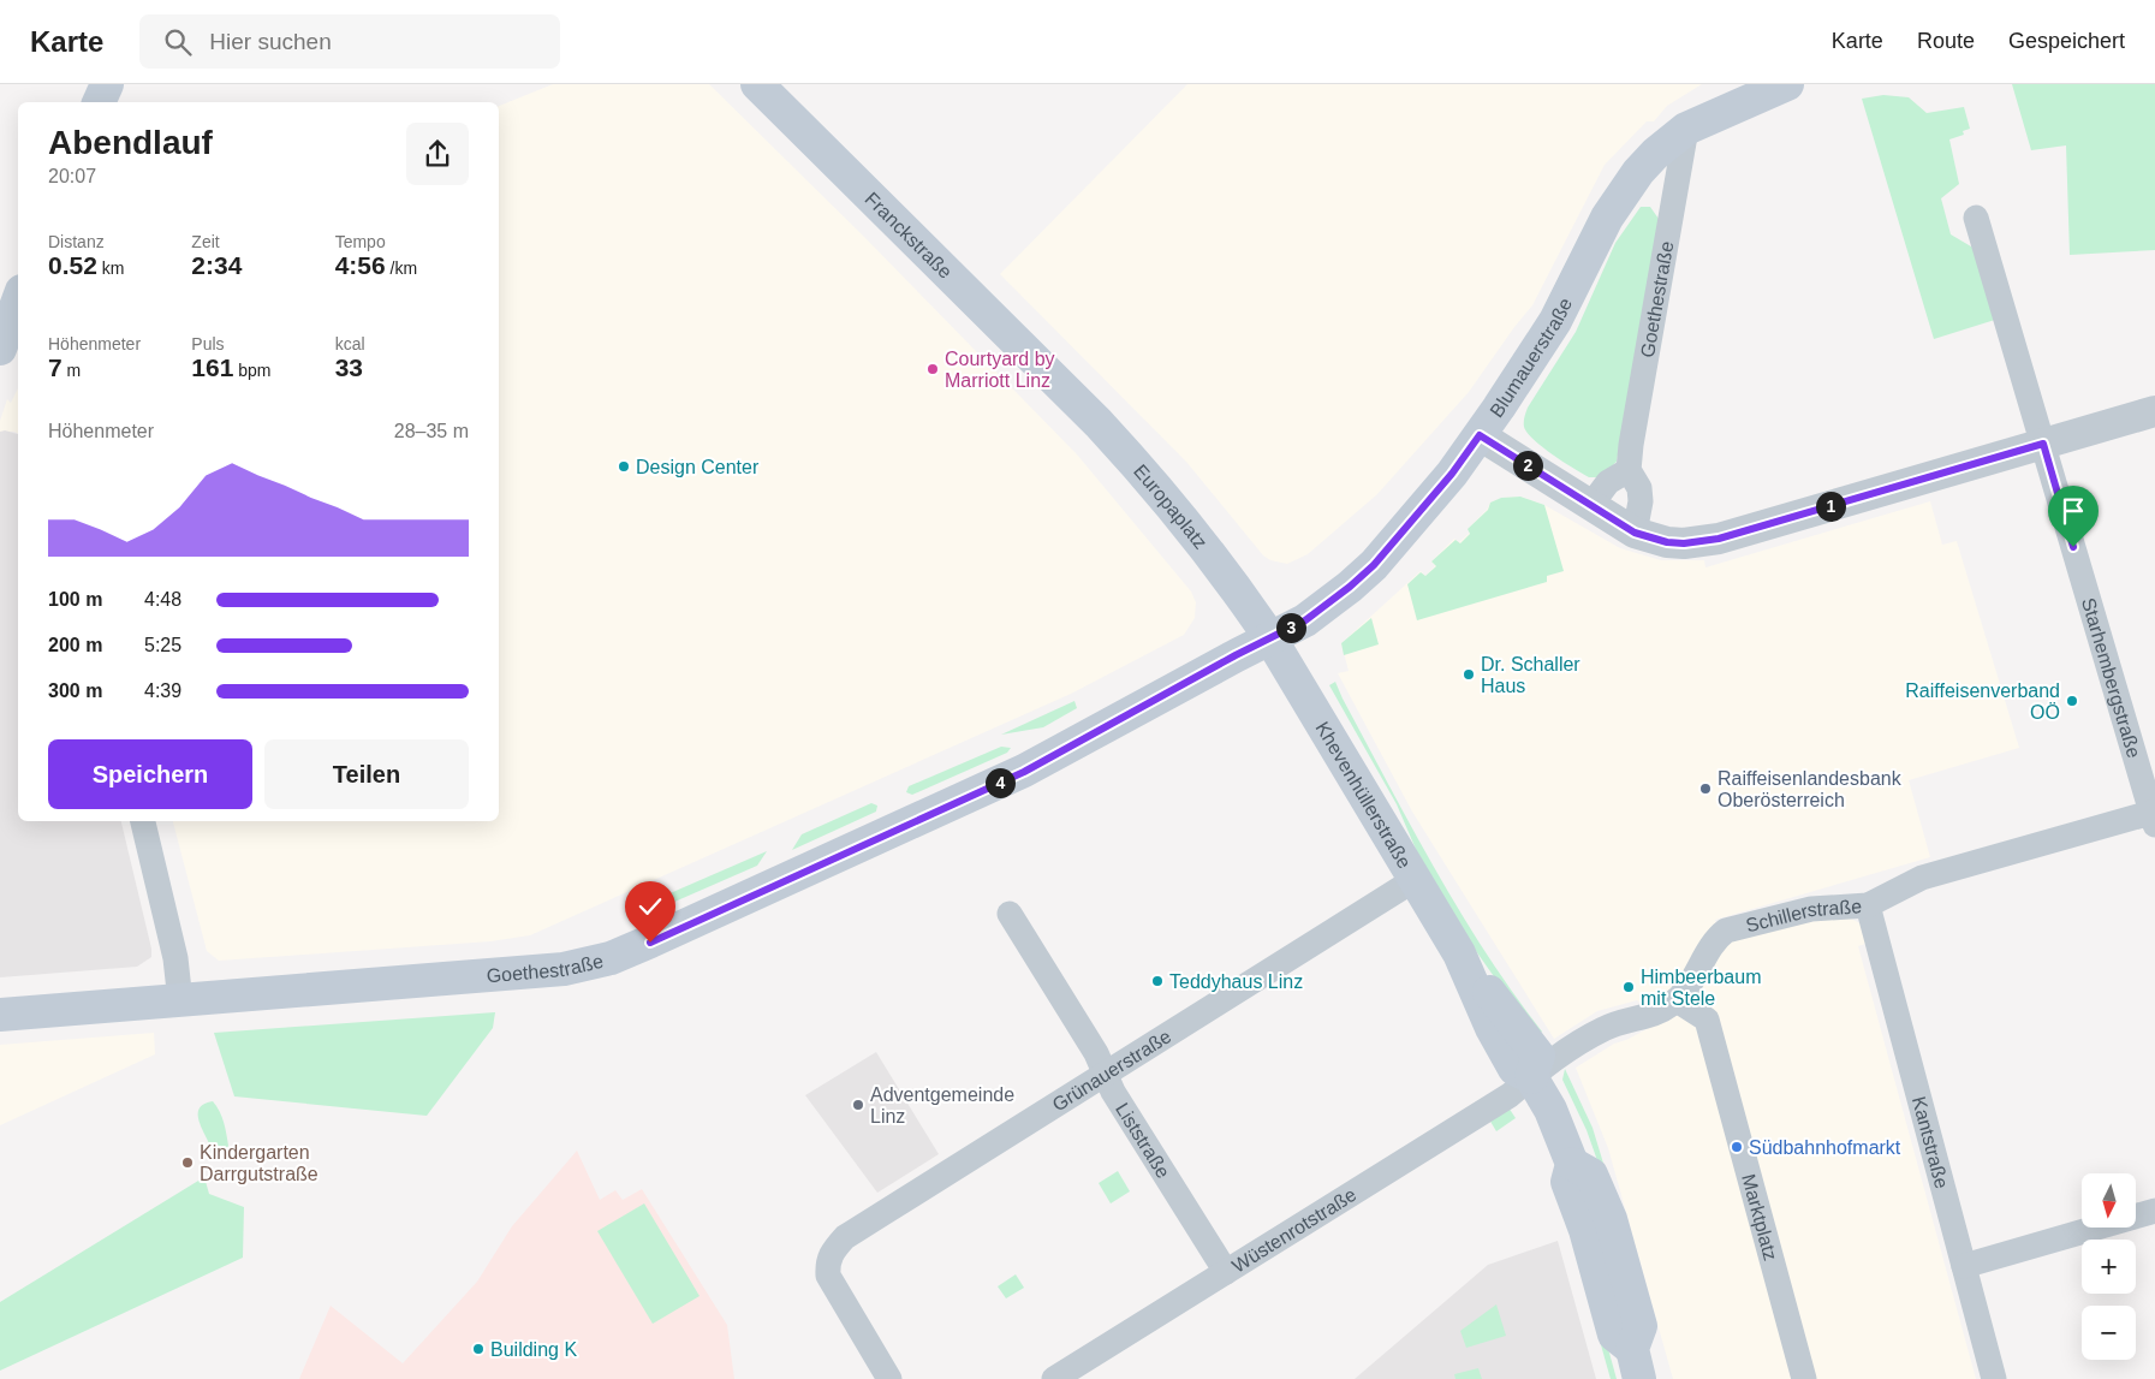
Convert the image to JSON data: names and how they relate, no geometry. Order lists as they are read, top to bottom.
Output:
{
  "streets": {
    "main road": [
      "Franckstraße",
      "Goethestraße",
      "Blumauerstraße",
      "Europaplatz",
      "Khevenhüllerstraße"
    ],
    "street": [
      "Starhembergstraße",
      "Schillerstraße",
      "Grünauerstraße",
      "Liststraße",
      "Kantstraße",
      "Marktplatz",
      "Wüstenrotstraße"
    ]
  },
  "crossings": [
    ["Franckstraße", "Europaplatz"],
    ["Goethestraße", "Blumauerstraße"],
    ["Goethestraße", "Europaplatz"],
    ["Goethestraße", "Khevenhüllerstraße"],
    ["Blumauerstraße", "Europaplatz"],
    ["Blumauerstraße", "Khevenhüllerstraße"],
    ["Europaplatz", "Khevenhüllerstraße"],
    ["Starhembergstraße", "Schillerstraße"],
    ["Khevenhüllerstraße", "Schillerstraße"],
    ["Khevenhüllerstraße", "Grünauerstraße"],
    ["Khevenhüllerstraße", "Wüstenrotstraße"],
    ["Schillerstraße", "Kantstraße"],
    ["Schillerstraße", "Marktplatz"],
    ["Schillerstraße", "Wüstenrotstraße"],
    ["Grünauerstraße", "Liststraße"],
    ["Liststraße", "Wüstenrotstraße"]
  ],
  "places": [
    "Courtyard by Marriott Linz",
    "Design Center",
    "Dr. Schaller Haus",
    "Raiffeisenverband OÖ",
    "Raiffeisenlandesbank Oberösterreich",
    "Teddyhaus Linz",
    "Himbeerbaum mit Stele",
    "Adventgemeinde Linz",
    "Südbahnhofmarkt",
    "Kindergarten Darrgutstraße",
    "Building K"
  ],
  "north": "bottom",
  "page": {
    "header": "Karte",
    "search": "Hier suchen",
    "nav": ["Karte", "Route", "Gespeichert"],
    "heading": ["Abendlauf", "20:07"],
    "stats": [
      ["Distanz", "0.52 km"],
      ["Zeit", "2:34"],
      ["Tempo", "4:56 /km"],
      ["Höhenmeter", "7 m"],
      ["Puls", "161 bpm"],
      ["kcal", "33"]
    ],
    "chart": ["Höhenmeter", "28–35 m"],
    "pins": [
      "2",
      "1",
      "3",
      "4"
    ],
    "list": [
      {
        "name": "100 m",
        "note": "4:48"
      },
      {
        "name": "200 m",
        "note": "5:25"
      },
      {
        "name": "300 m",
        "note": "4:39"
      }
    ],
    "buttons": ["Speichern", "Teilen"],
    "map_buttons": ["+", "−"]
  }
}
